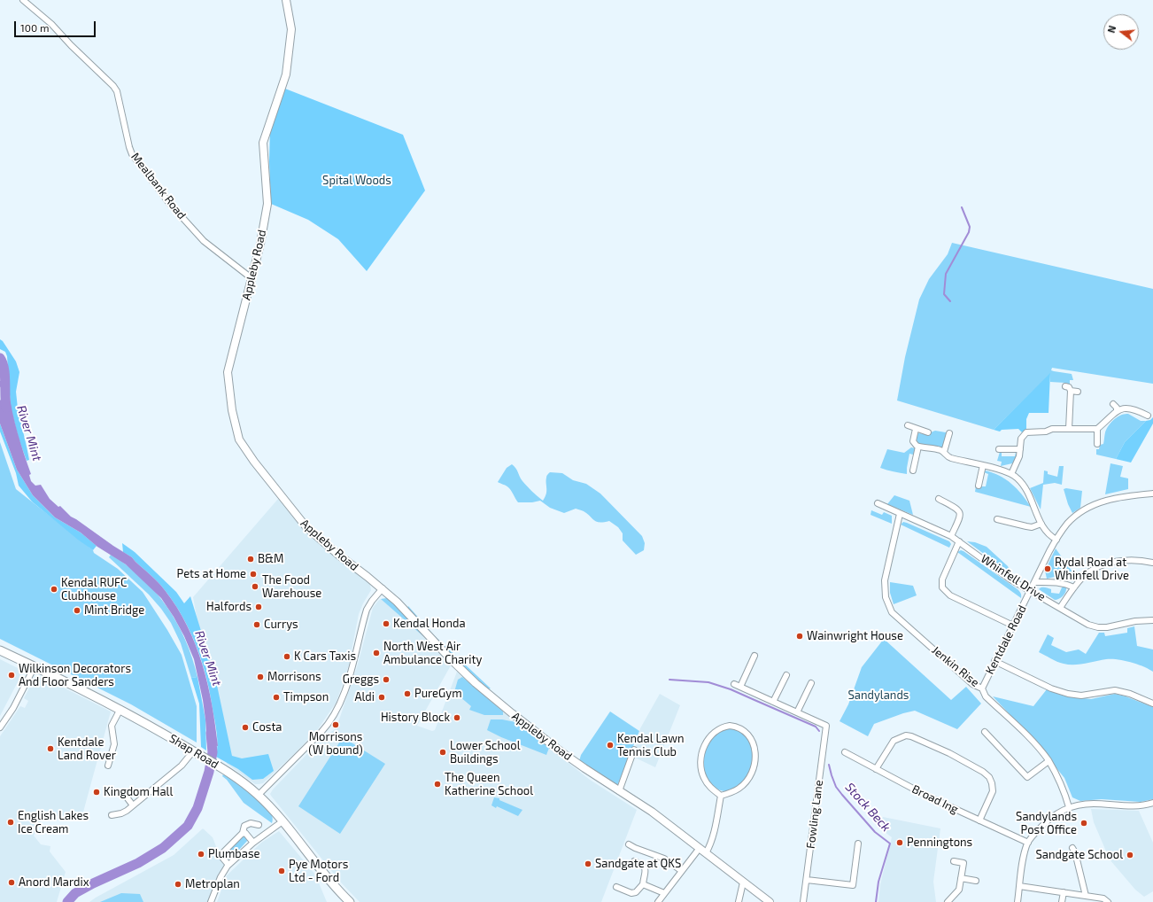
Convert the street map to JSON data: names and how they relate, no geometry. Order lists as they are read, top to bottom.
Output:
{
  "streets": {
    "highway": ["Shap Road"],
    "main road": ["Appleby Road"],
    "street": [
      "Mealbank Road",
      "Whinfell Drive",
      "Kentdale Road",
      "Jenkin Rise",
      "Broad Ing",
      "Fowling Lane"
    ]
  },
  "crossings": [
    ["Mealbank Road", "Appleby Road"],
    ["Whinfell Drive", "Kentdale Road"],
    ["Whinfell Drive", "Jenkin Rise"],
    ["Kentdale Road", "Jenkin Rise"]
  ],
  "water": ["River Mint", "Stock Beck"],
  "parks": ["Spital Woods", "Sandylands"],
  "places": [
    "B&M",
    "Rydal Road at Whinfell Drive",
    "Pets at Home",
    "The Food Warehouse",
    "Kendal RUFC Clubhouse",
    "Halfords",
    "Mint Bridge",
    "Kendal Honda",
    "Currys",
    "Wainwright House",
    "North West Air Ambulance Charity",
    "K Cars Taxis",
    "Wilkinson Decorators And Floor Sanders",
    "Morrisons",
    "Greggs",
    "PureGym",
    "Timpson",
    "Aldi",
    "History Block",
    "Morrisons (W bound)",
    "Costa",
    "Kendal Lawn Tennis Club",
    "Kentdale Land Rover",
    "Lower School Buildings",
    "The Queen Katherine School",
    "Kingdom Hall",
    "English Lakes Ice Cream",
    "Sandylands Post Office",
    "Penningtons",
    "Plumbase",
    "Sandgate School",
    "Sandgate at QKS",
    "Pye Motors Ltd - Ford",
    "Anord Mardix",
    "Metroplan"
  ],
  "scale_bar": "100 m",
  "north": "left"
}
